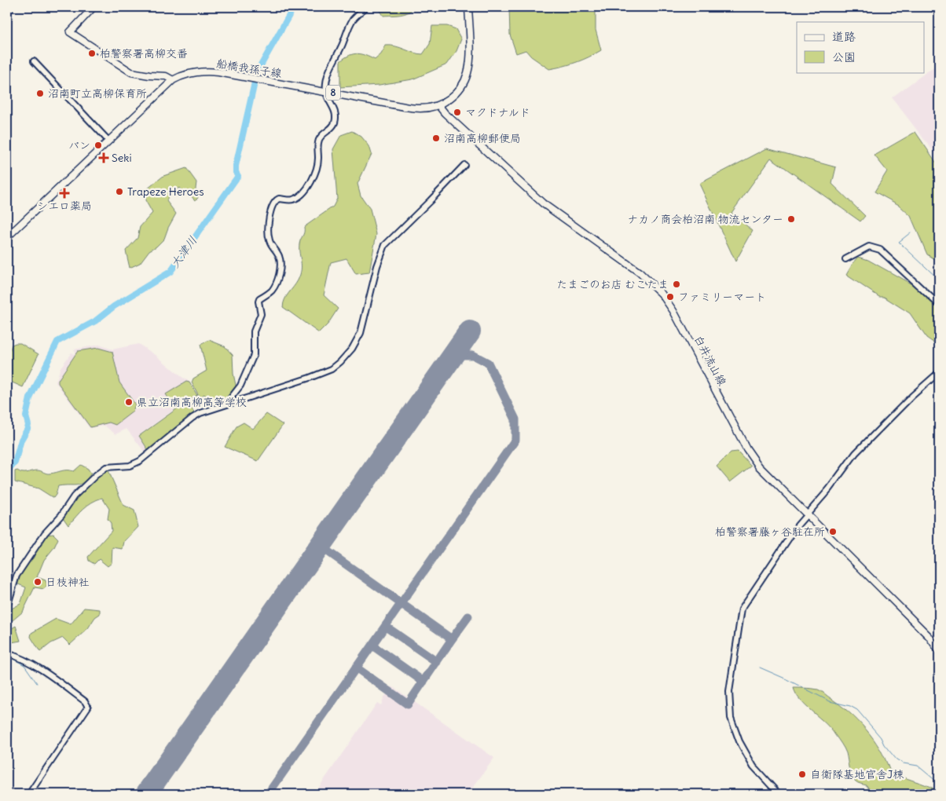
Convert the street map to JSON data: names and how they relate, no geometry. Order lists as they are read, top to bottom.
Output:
{
  "streets": {
    "main road": ["船橋我孫子線", "8", "白井流山線"]
  },
  "crossings": [
    ["船橋我孫子線", "白井流山線"]
  ],
  "water": ["大津川"],
  "places": {
    "other": [
      "柏警察署高柳交番",
      "沼南町立高柳保育所",
      "マクドナルド",
      "沼南高柳郵便局",
      "バン",
      "Trapeze Heroes",
      "ナカノ商会柏沼南 物流センター",
      "たまごのお店 むこたま",
      "ファミリーマート",
      "県立沼南高柳高等学校",
      "柏警察署藤ヶ谷駐在所",
      "日枝神社",
      "自衛隊基地官舎J棟"
    ],
    "health": ["Seki", "シエロ薬局"]
  },
  "legend": ["道路", "公園"]
}
